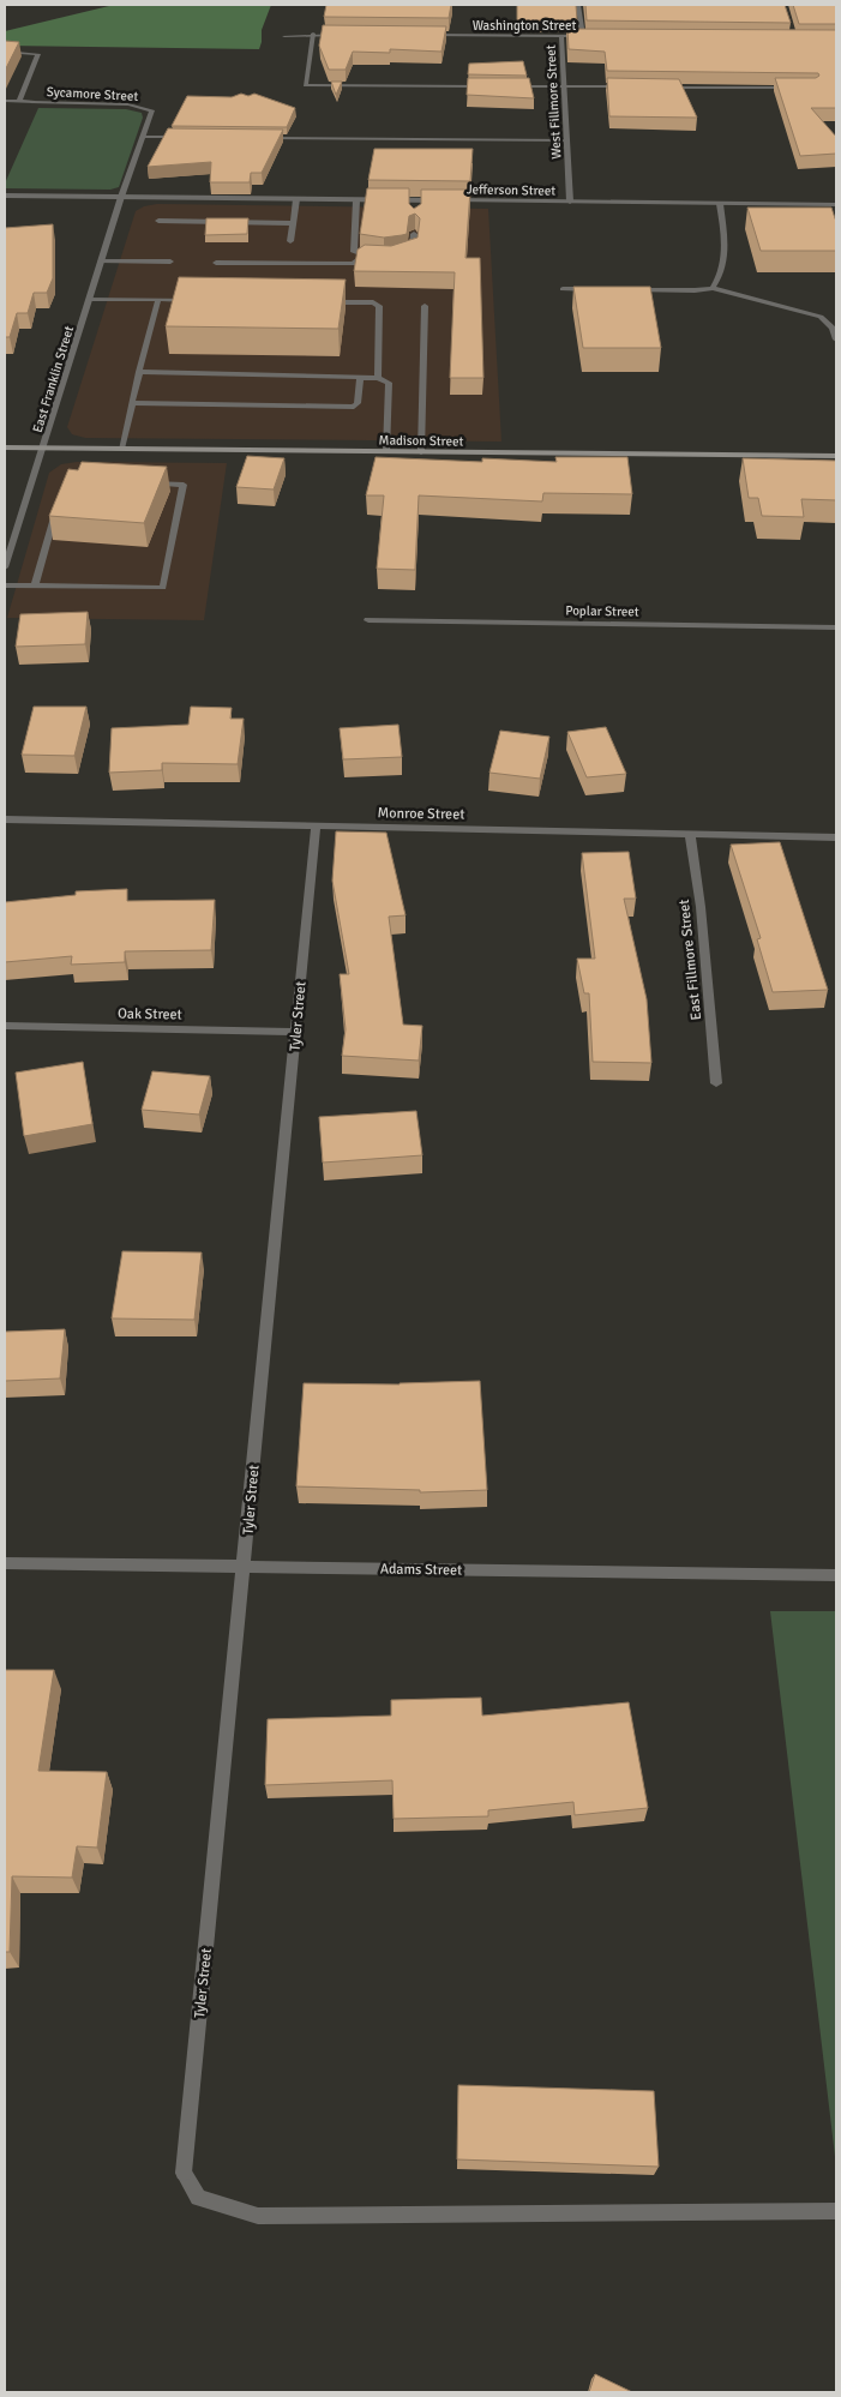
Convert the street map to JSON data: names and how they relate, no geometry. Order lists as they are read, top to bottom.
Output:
{
  "streets": {
    "main road": ["Madison Street"],
    "street": [
      "Washington Street",
      "Sycamore Street",
      "West Fillmore Street",
      "Jefferson Street",
      "East Franklin Street",
      "Poplar Street",
      "Monroe Street",
      "East Fillmore Street",
      "Oak Street",
      "Tyler Street",
      "Adams Street"
    ]
  },
  "crossings": [
    ["Washington Street", "West Fillmore Street"],
    ["Sycamore Street", "East Franklin Street"],
    ["West Fillmore Street", "Jefferson Street"],
    ["East Franklin Street", "Madison Street"],
    ["Monroe Street", "East Fillmore Street"],
    ["Monroe Street", "Tyler Street"],
    ["Oak Street", "Tyler Street"],
    ["Tyler Street", "Adams Street"]
  ]
}
